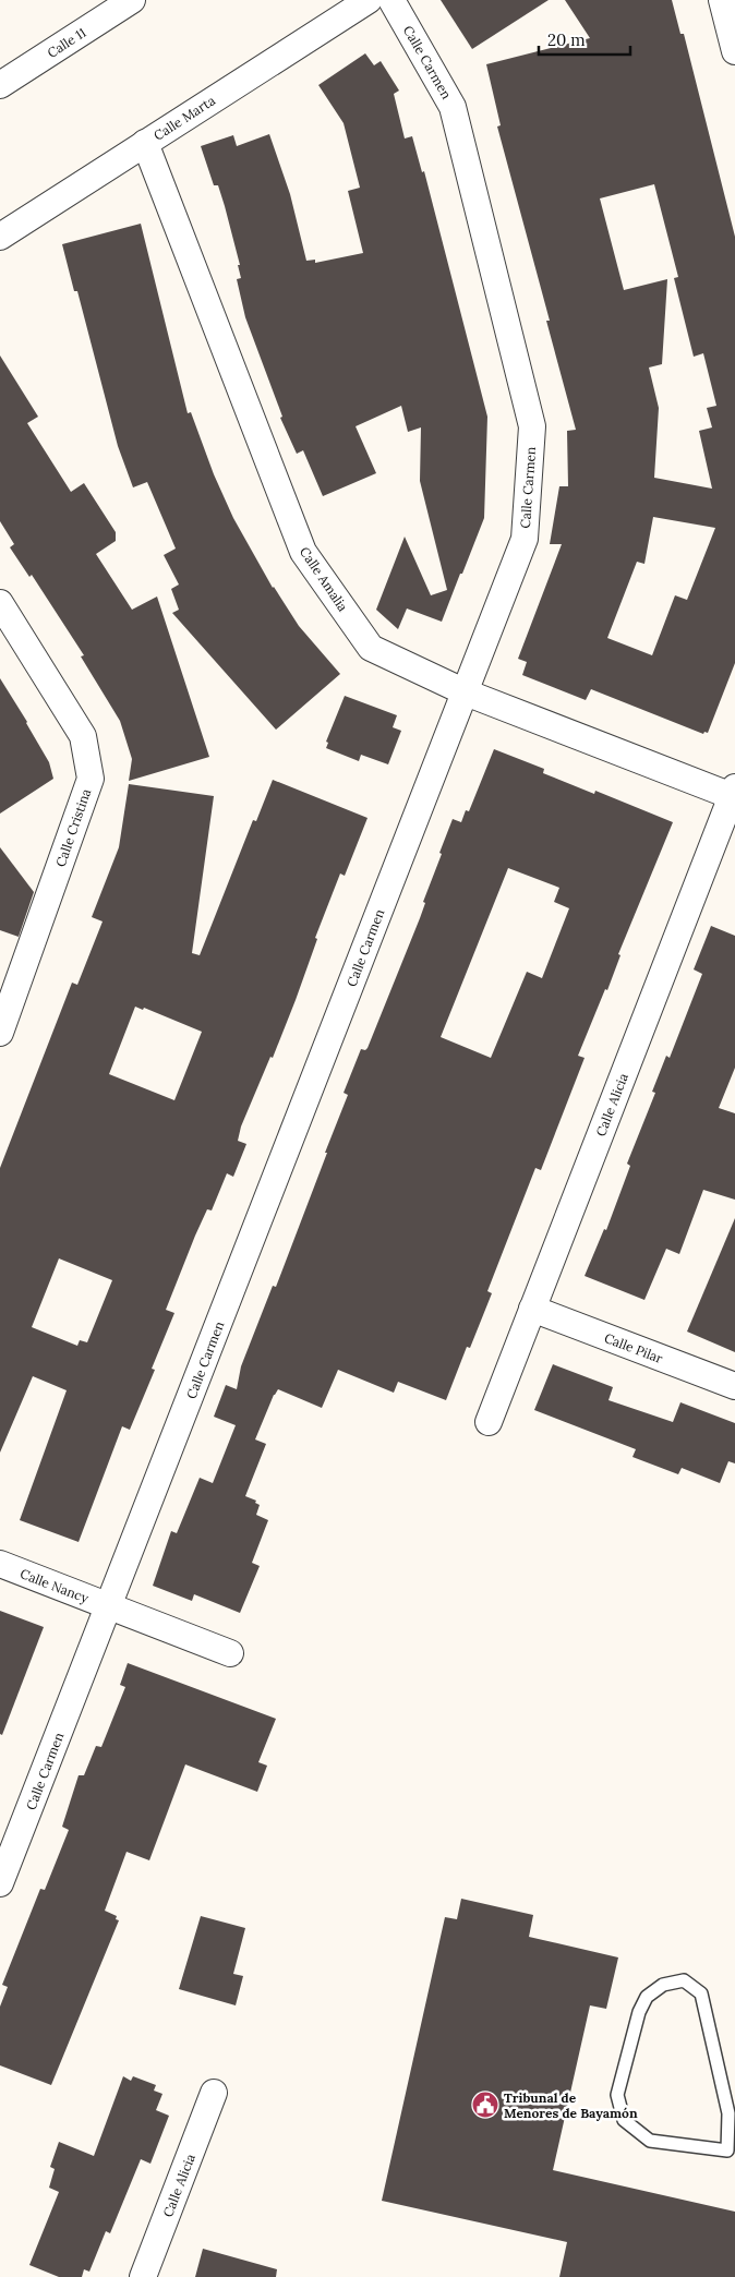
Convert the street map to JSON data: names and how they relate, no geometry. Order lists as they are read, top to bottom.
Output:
{
  "streets": {
    "street": [
      "Calle 11",
      "Calle Carmen",
      "Calle Marta",
      "Calle Amalia",
      "Calle Cristina",
      "Calle Alicia",
      "Calle Pilar",
      "Calle Nancy"
    ]
  },
  "crossings": [
    ["Calle Carmen", "Calle Amalia"],
    ["Calle Carmen", "Calle Nancy"],
    ["Calle Marta", "Calle Amalia"],
    ["Calle Amalia", "Calle Alicia"],
    ["Calle Alicia", "Calle Pilar"]
  ],
  "places": {
    "public building": ["Tribunal de Menores de Bayamón"]
  },
  "scale_bar": "20 m"
}
